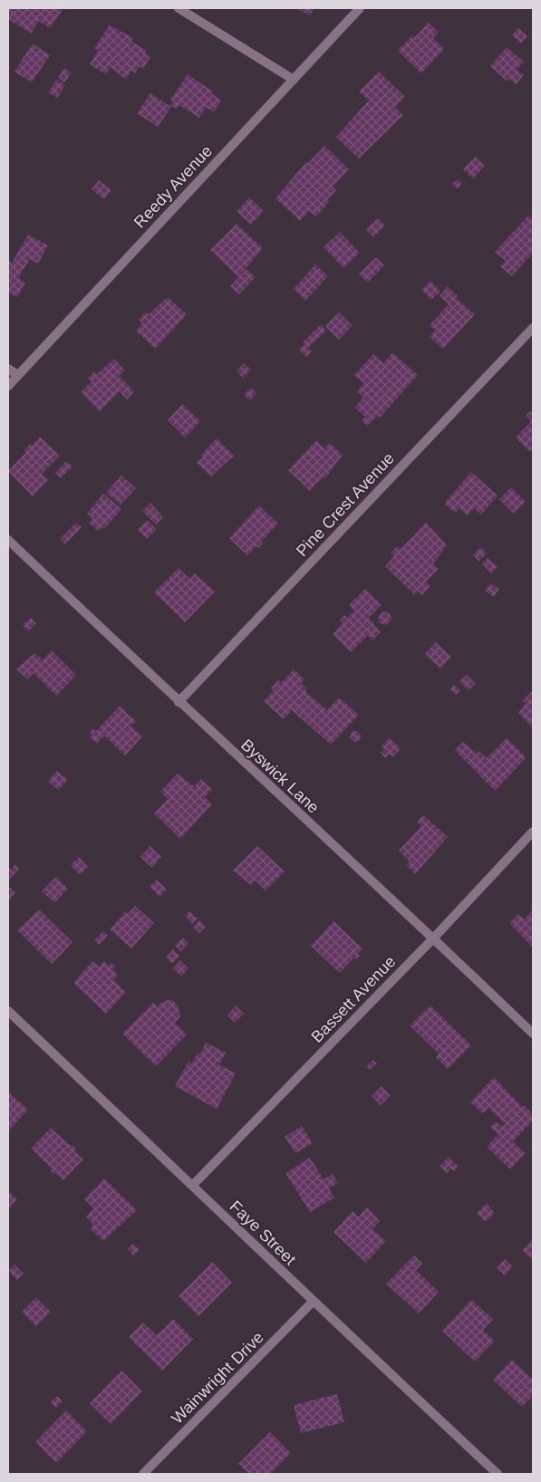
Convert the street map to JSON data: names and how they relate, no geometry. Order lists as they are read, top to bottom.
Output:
{
  "streets": {
    "street": [
      "Reedy Avenue",
      "Pine Crest Avenue",
      "Byswick Lane",
      "Bassett Avenue",
      "Faye Street",
      "Wainwright Drive"
    ]
  },
  "crossings": [
    ["Pine Crest Avenue", "Byswick Lane"],
    ["Byswick Lane", "Bassett Avenue"],
    ["Bassett Avenue", "Faye Street"],
    ["Faye Street", "Wainwright Drive"]
  ]
}
